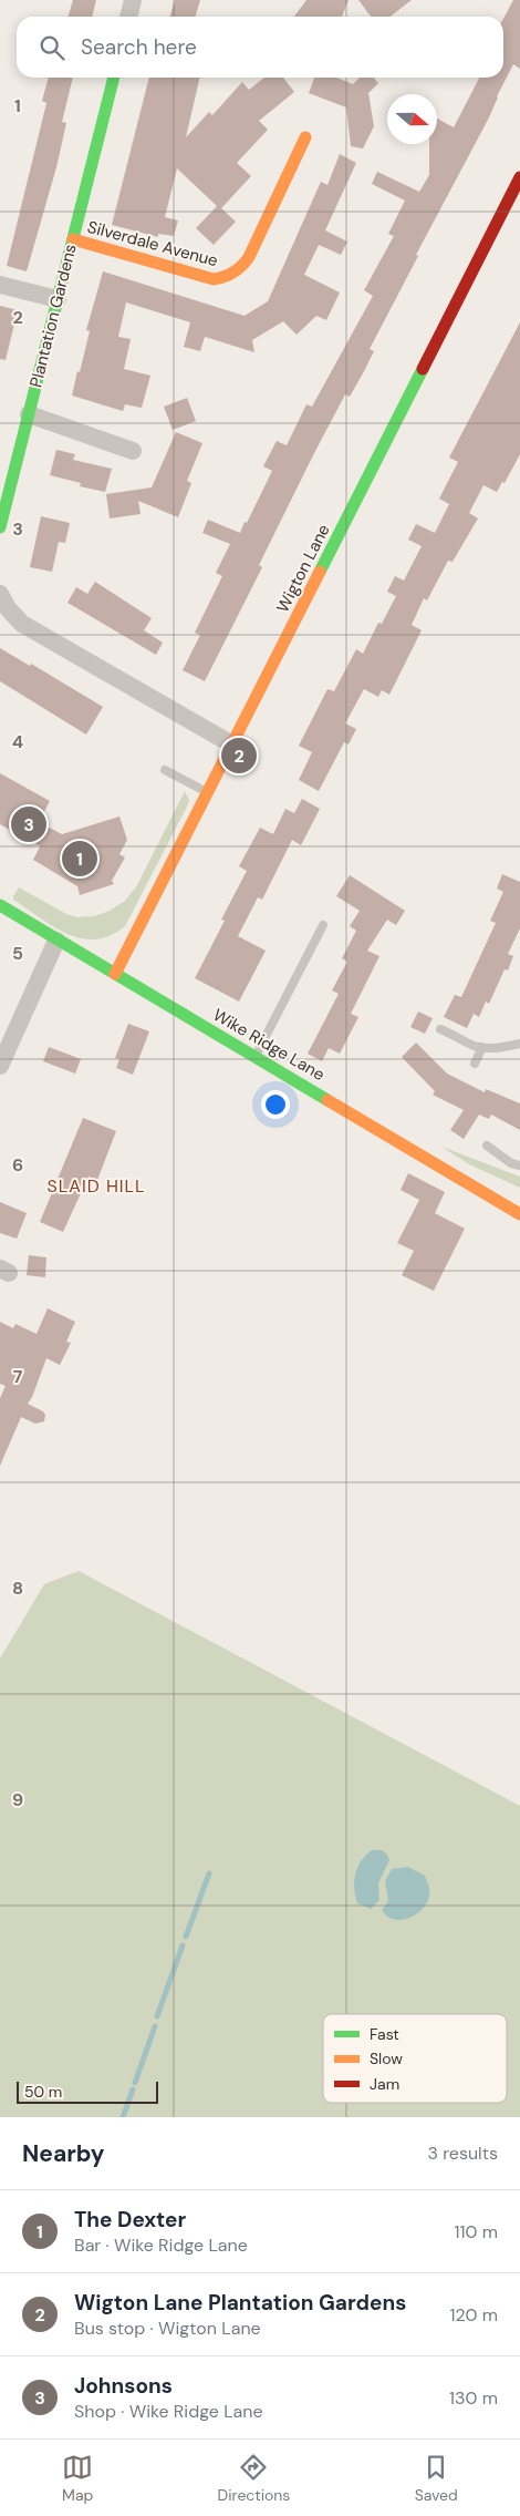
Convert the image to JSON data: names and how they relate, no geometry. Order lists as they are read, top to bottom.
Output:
{
  "streets": {
    "street": [
      "Silverdale Avenue",
      "Plantation Gardens",
      "Wigton Lane",
      "Wike Ridge Lane"
    ]
  },
  "crossings": [
    ["Silverdale Avenue", "Plantation Gardens"],
    ["Wigton Lane", "Wike Ridge Lane"]
  ],
  "districts": ["SLAID HILL"],
  "legend": ["Fast", "Slow", "Jam"],
  "scale_bar": "50 m",
  "north": "right",
  "page": {
    "search": "Search here",
    "pins": ["2", "3", "1"],
    "scale": "50 m",
    "heading": ["Nearby", "3 results"],
    "list": [
      {
        "mark": "1",
        "name": "The Dexter",
        "note": "Bar · Wike Ridge Lane",
        "value": "110 m"
      },
      {
        "mark": "2",
        "name": "Wigton Lane Plantation Gardens",
        "note": "Bus stop · Wigton Lane",
        "value": "120 m"
      },
      {
        "mark": "3",
        "name": "Johnsons",
        "note": "Shop · Wike Ridge Lane",
        "value": "130 m"
      }
    ],
    "nav": ["Map", "Directions", "Saved"]
  },
  "grid": {
    "rows": [
      "1",
      "2",
      "3",
      "4",
      "5",
      "6",
      "7",
      "8",
      "9"
    ]
  }
}
